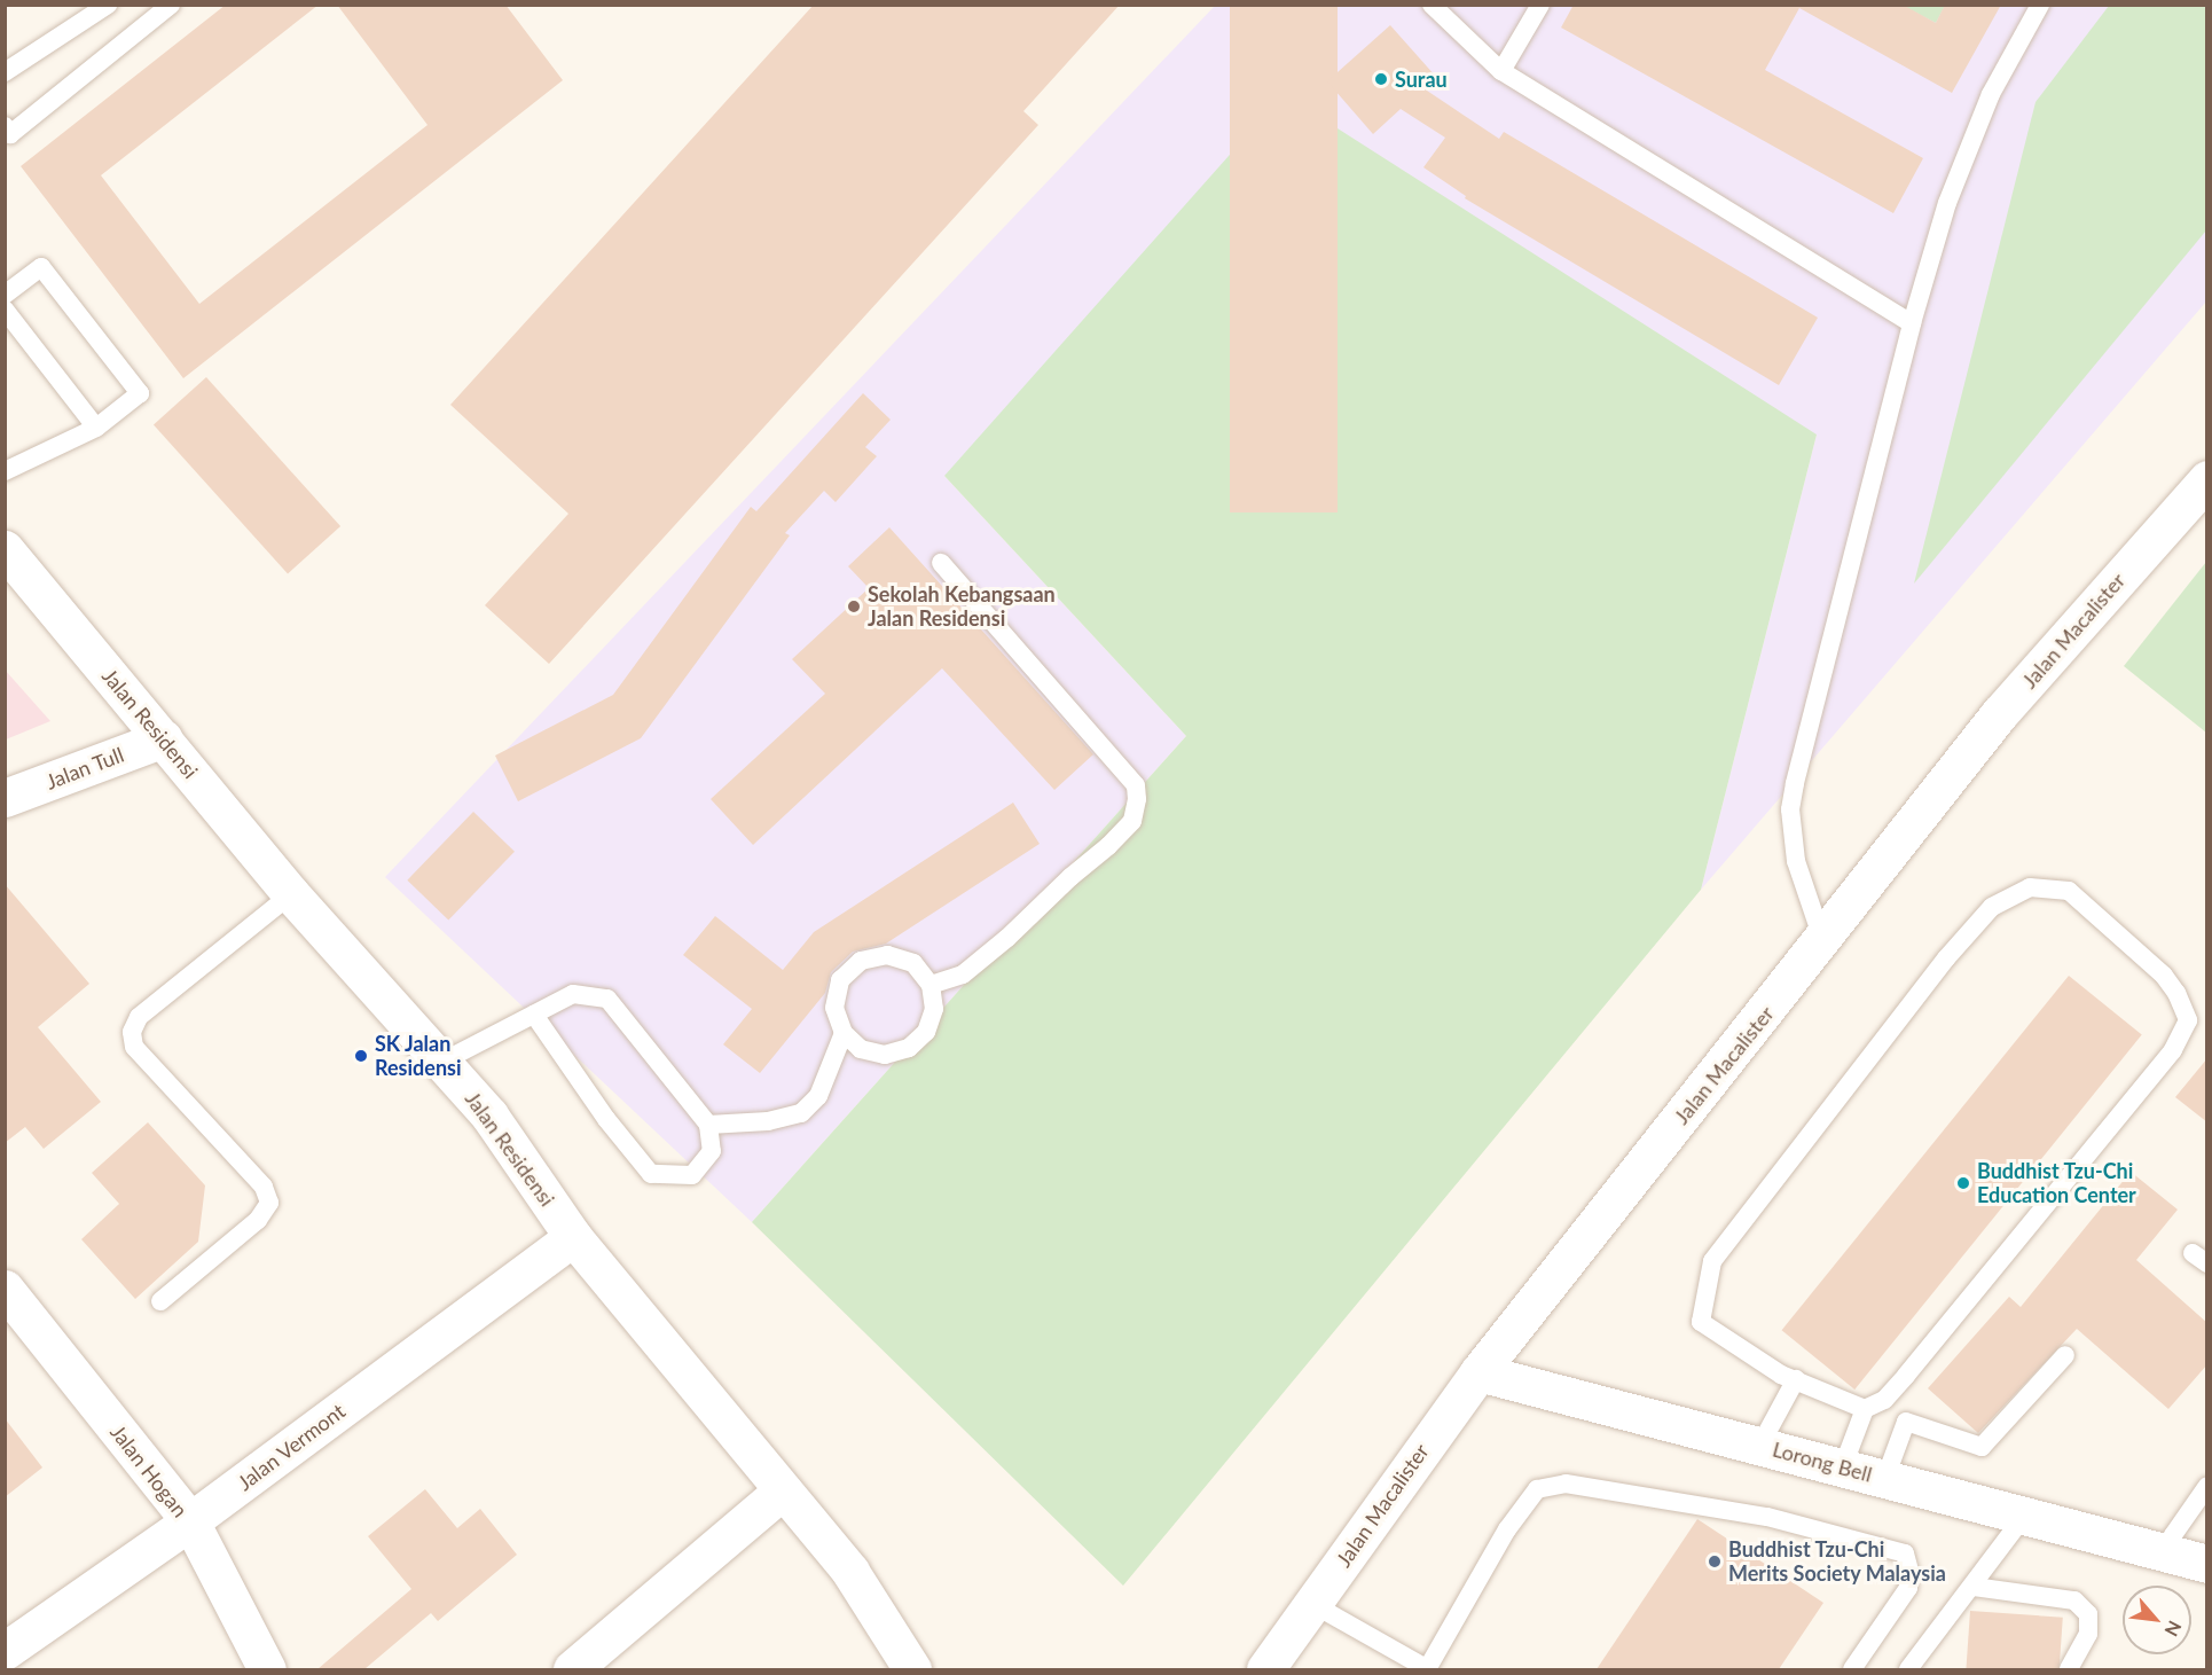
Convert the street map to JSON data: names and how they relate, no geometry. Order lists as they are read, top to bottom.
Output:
{
  "streets": {
    "main road": [
      "Jalan Macalister",
      "Jalan Residensi",
      "Jalan Tull",
      "Jalan Vermont",
      "Lorong Bell",
      "Jalan Hogan"
    ]
  },
  "crossings": [
    ["Jalan Macalister", "Lorong Bell"],
    ["Jalan Residensi", "Jalan Tull"],
    ["Jalan Residensi", "Jalan Vermont"],
    ["Jalan Vermont", "Jalan Hogan"]
  ],
  "places": [
    "Surau",
    "Sekolah Kebangsaan Jalan Residensi",
    "SK Jalan Residensi",
    "Buddhist Tzu-Chi Education Center",
    "Buddhist Tzu-Chi Merits Society Malaysia"
  ],
  "north": "bottom right"
}
